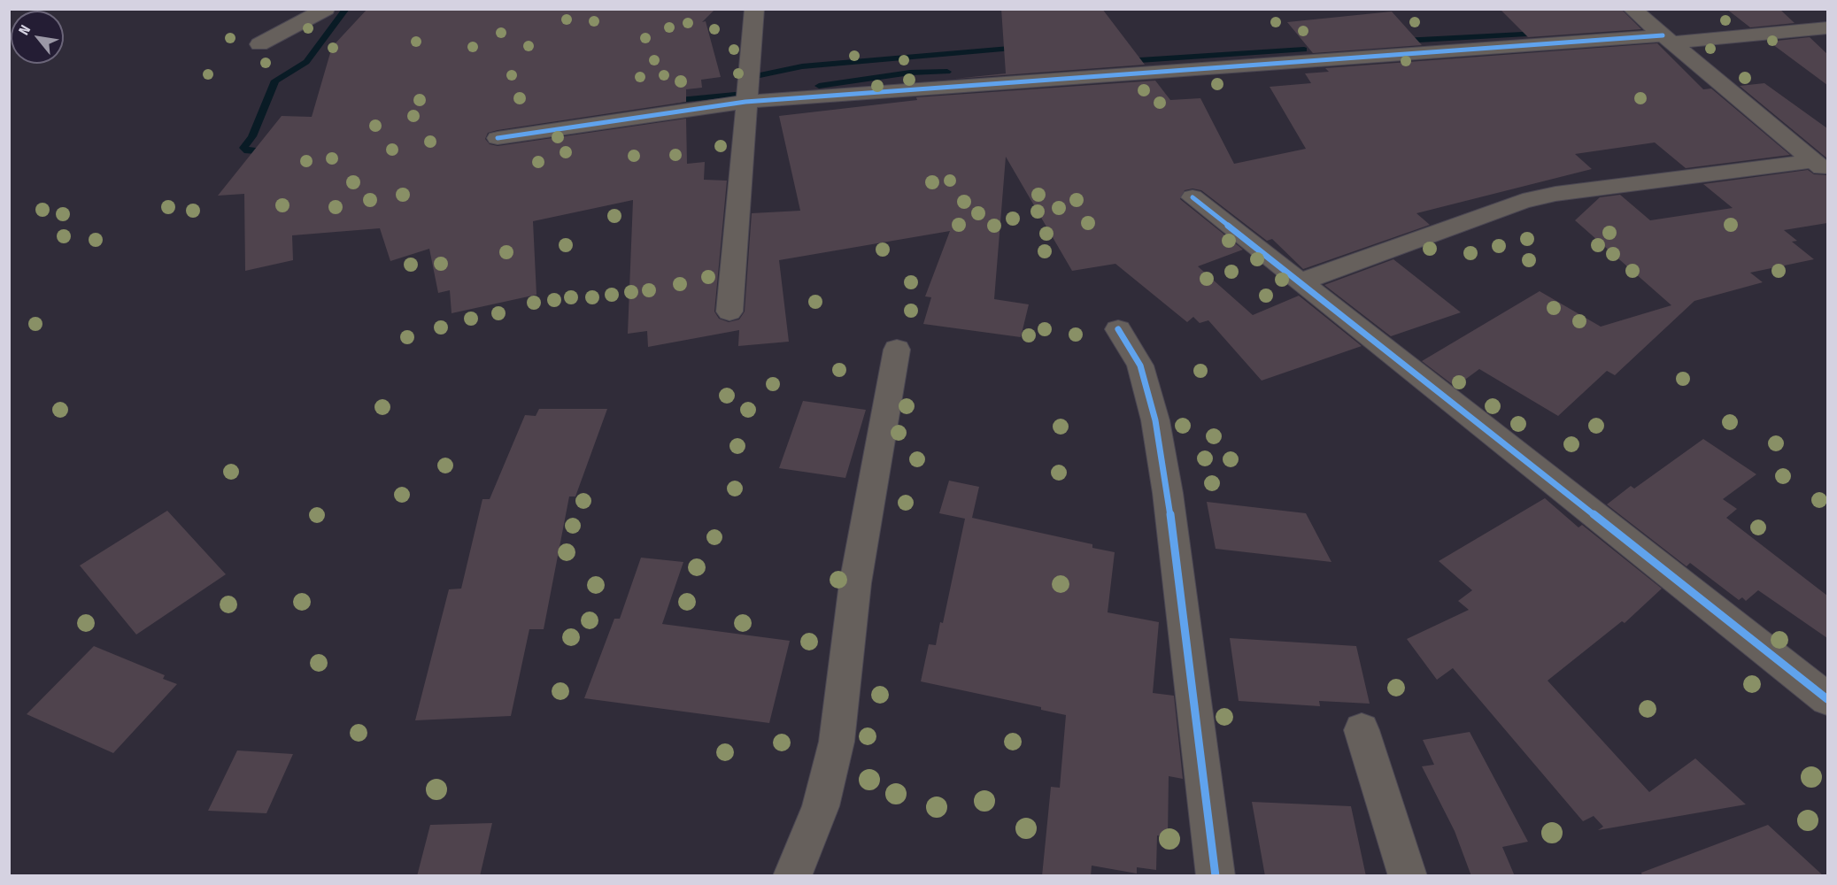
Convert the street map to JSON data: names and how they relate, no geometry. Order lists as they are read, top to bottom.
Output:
{
  "north": "top left"
}
